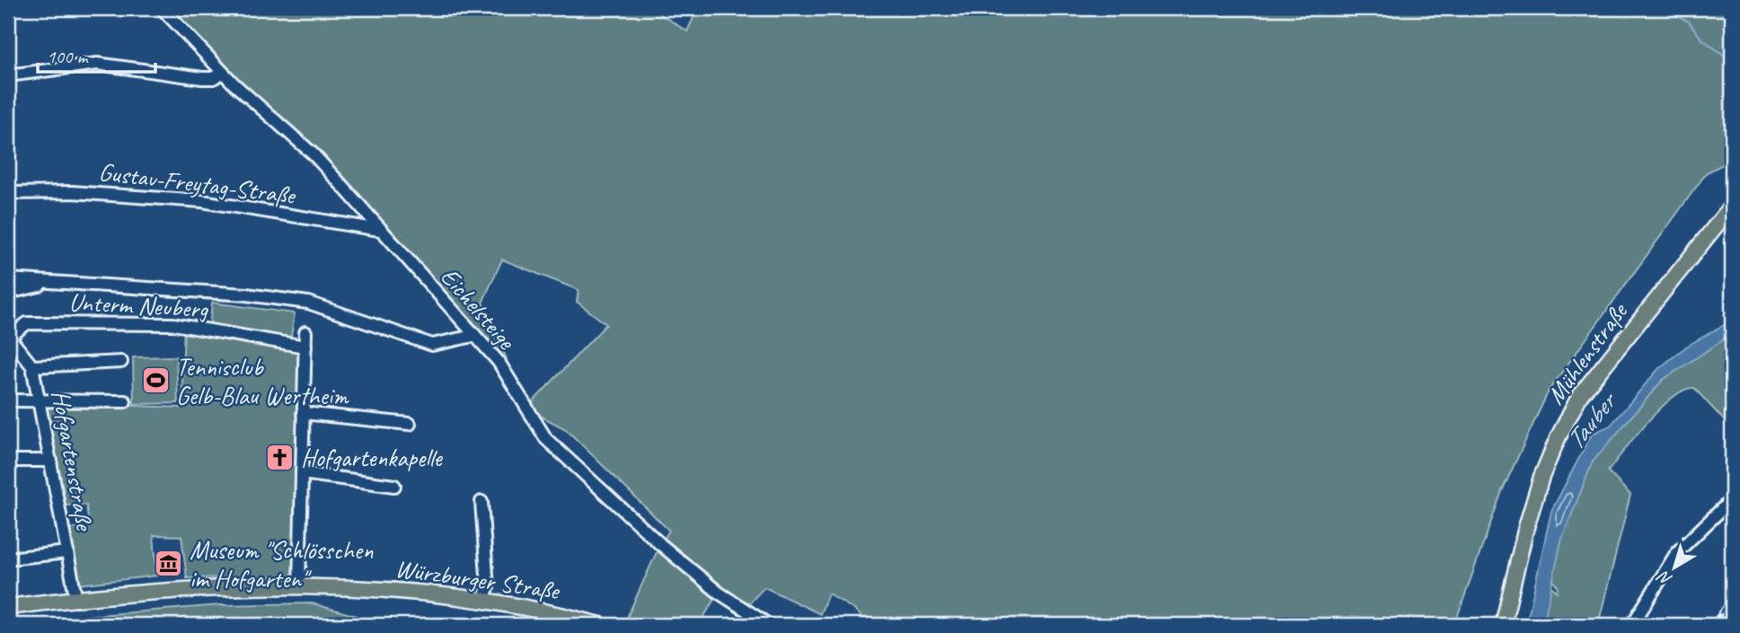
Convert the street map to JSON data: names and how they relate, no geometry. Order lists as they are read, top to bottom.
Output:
{
  "streets": {
    "main road": ["Mühlenstraße", "Würzburger Straße"],
    "street": [
      "Gustav-Freytag-Straße",
      "Unterm Neuberg",
      "Eichelsteige",
      "Hofgartenstraße"
    ]
  },
  "crossings": [
    ["Gustav-Freytag-Straße", "Eichelsteige"],
    ["Unterm Neuberg", "Hofgartenstraße"],
    ["Hofgartenstraße", "Würzburger Straße"]
  ],
  "water": ["Tauber"],
  "places": {
    "sports": ["Tennisclub Gelb-Blau Wertheim"],
    "church": ["Hofgartenkapelle"],
    "museum": ["Museum \"Schlösschen im Hofgarten\""]
  },
  "scale_bar": "100 m",
  "north": "bottom left"
}
